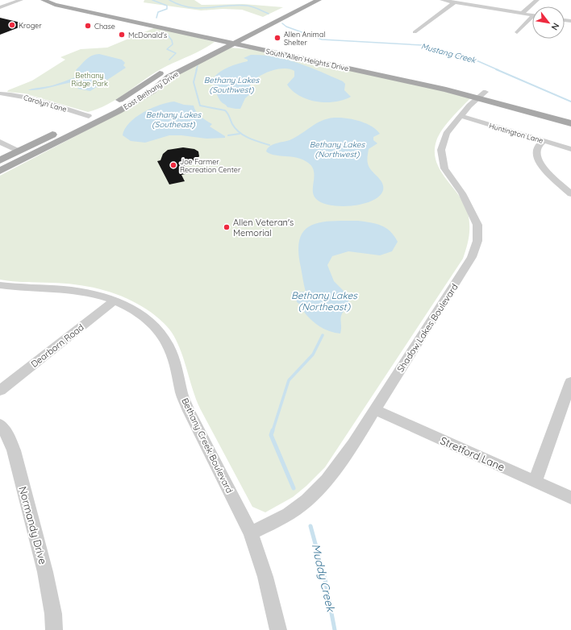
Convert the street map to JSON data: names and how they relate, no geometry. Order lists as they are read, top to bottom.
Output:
{
  "streets": {
    "main road": ["South Allen Heights Drive", "East Bethany Drive"],
    "street": [
      "Carolyn Lane",
      "Huntington Lane",
      "Shadow Lakes Boulevard",
      "Dearborn Road",
      "Bethany Creek Boulevard",
      "Stretford Lane",
      "Normandy Drive"
    ]
  },
  "crossings": [
    ["South Allen Heights Drive", "East Bethany Drive"],
    ["South Allen Heights Drive", "Shadow Lakes Boulevard"],
    ["Huntington Lane", "Shadow Lakes Boulevard"],
    ["Shadow Lakes Boulevard", "Bethany Creek Boulevard"],
    ["Shadow Lakes Boulevard", "Stretford Lane"],
    ["Dearborn Road", "Bethany Creek Boulevard"]
  ],
  "water": [
    "Mustang Creek",
    "Bethany Lakes (Southwest)",
    "Bethany Lakes (Southeast)",
    "Bethany Lakes (Northwest)",
    "Bethany Lakes (Northeast)",
    "Muddy Creek"
  ],
  "parks": ["Bethany Ridge Park"],
  "places": [
    "Kroger",
    "Chase",
    "McDonald's",
    "Allen Animal Shelter",
    "Joe Farmer Recreation Center",
    "Allen Veteran's Memorial"
  ],
  "north": "bottom right"
}
